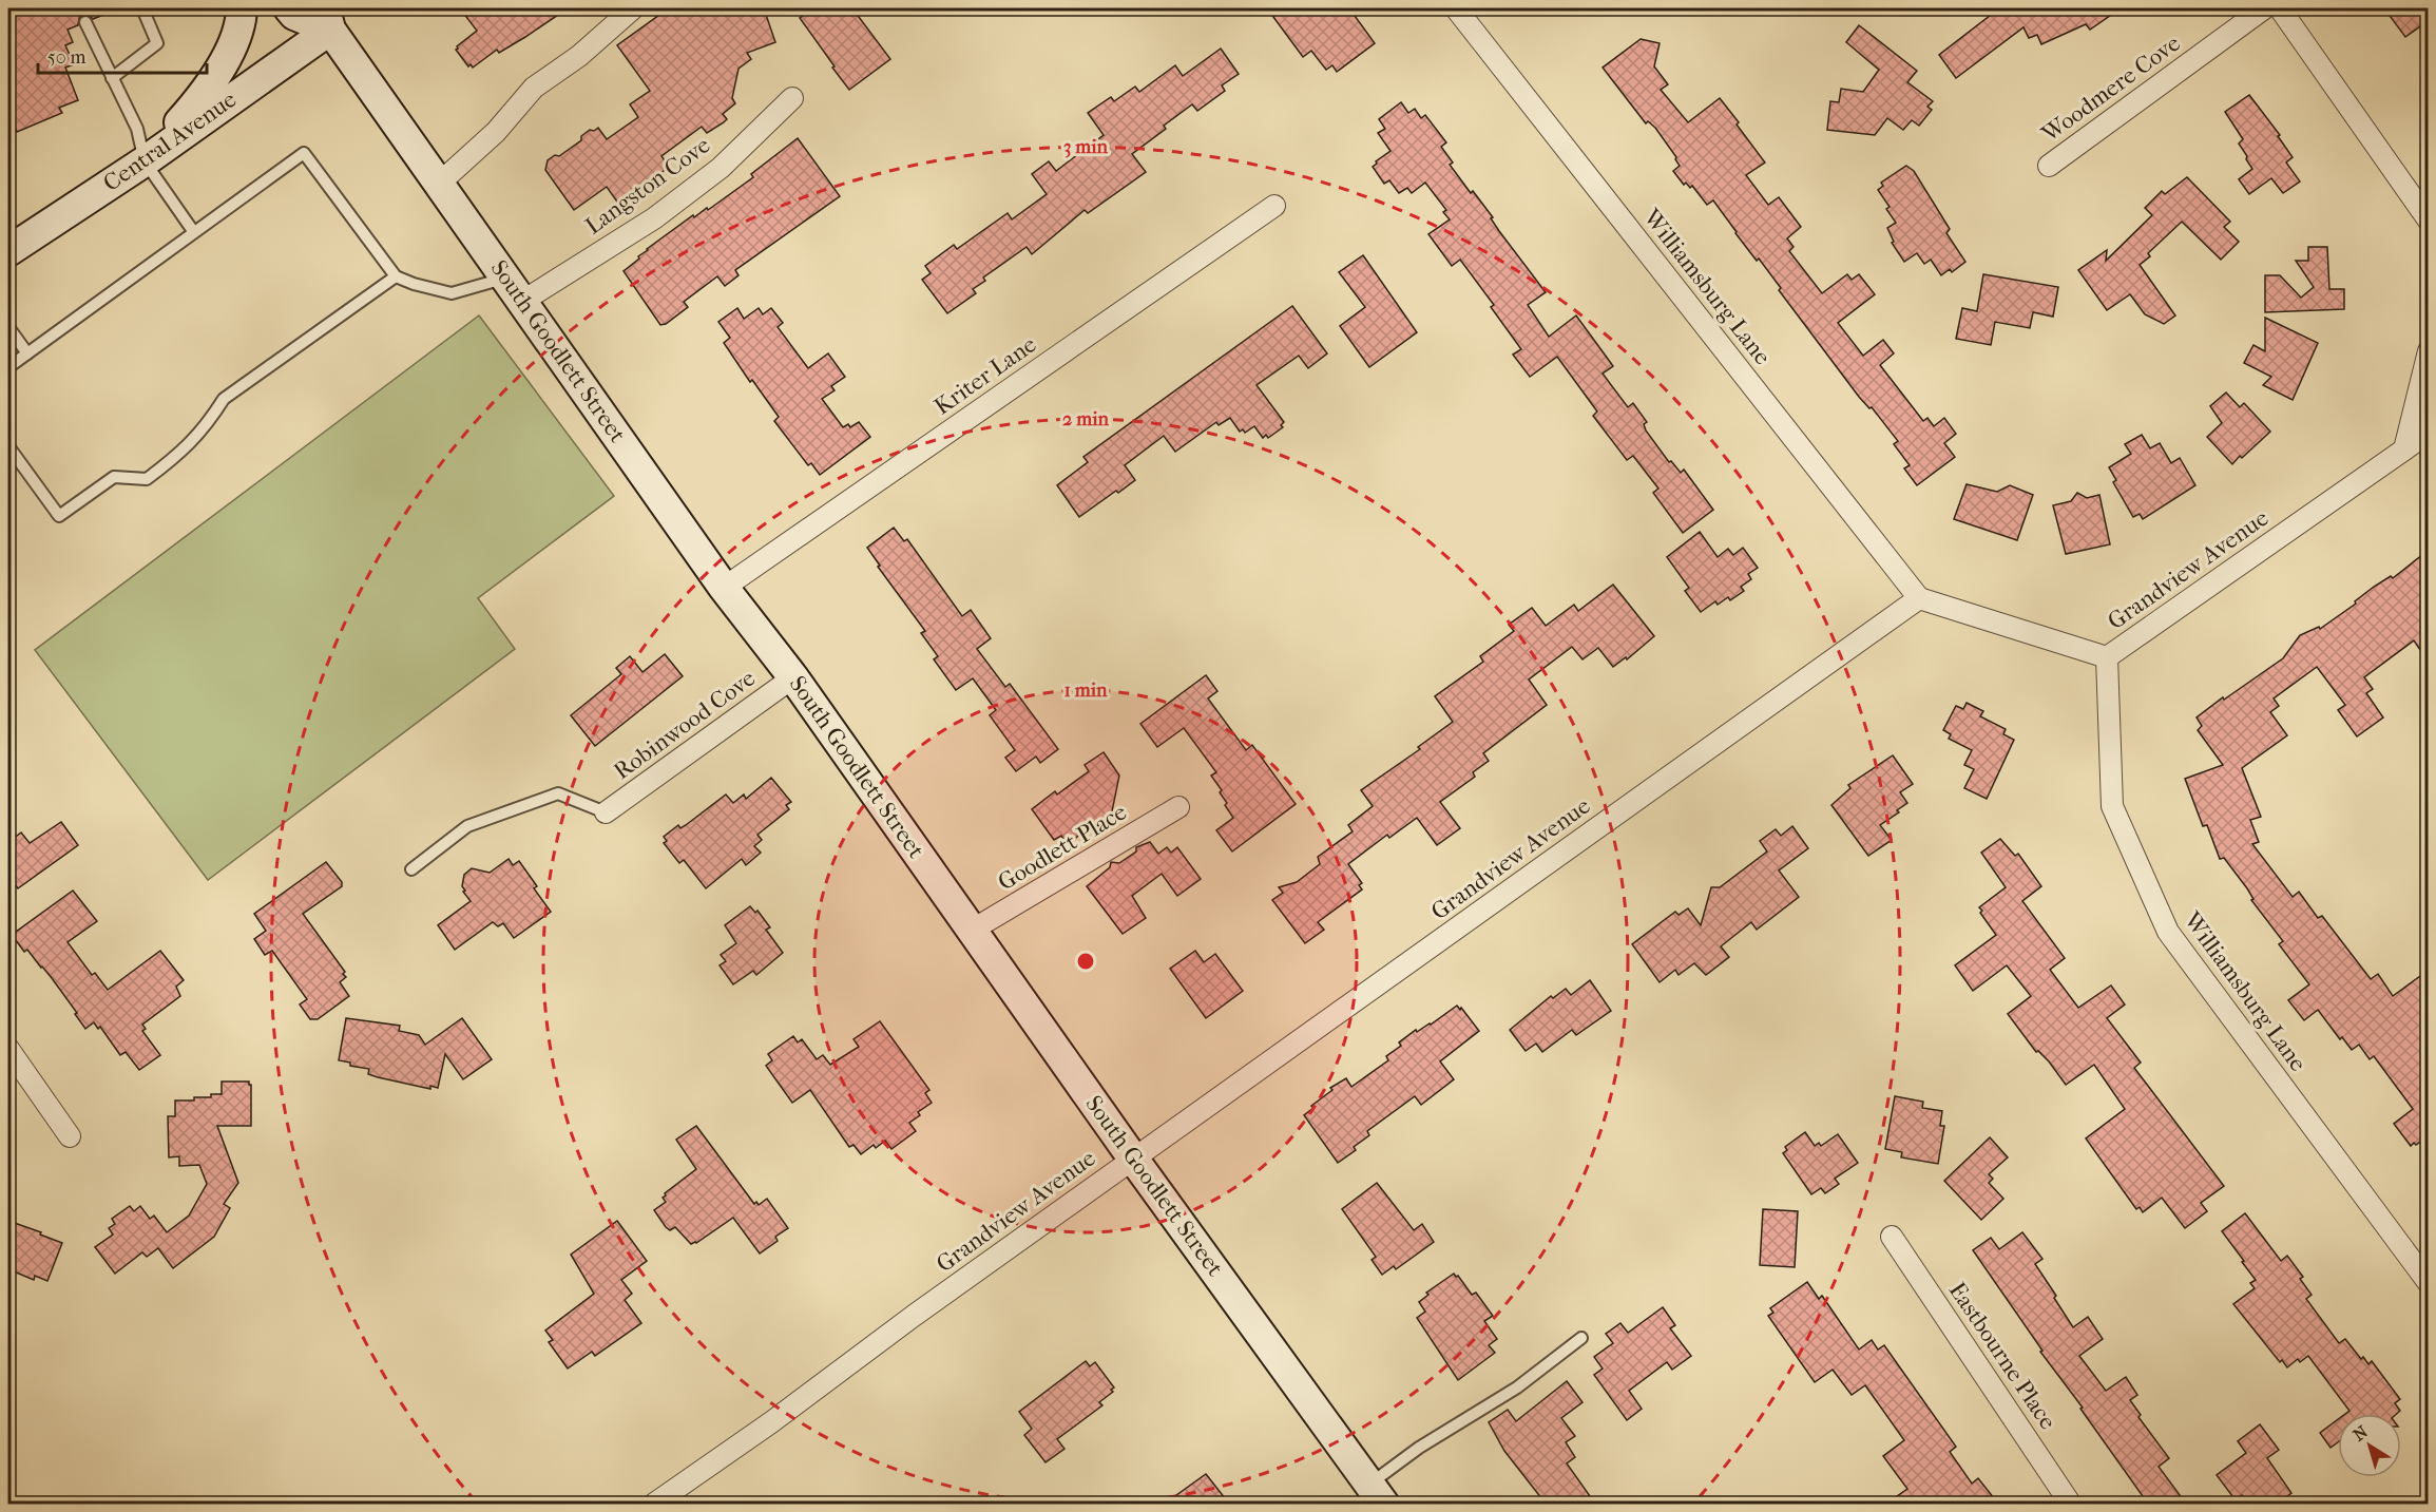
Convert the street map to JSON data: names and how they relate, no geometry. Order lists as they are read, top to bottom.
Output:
{
  "streets": {
    "main road": ["Central Avenue", "South Goodlett Street"],
    "street": [
      "Woodmere Cove",
      "Langston Cove",
      "Williamsburg Lane",
      "Kriter Lane",
      "Grandview Avenue",
      "Robinwood Cove",
      "Goodlett Place",
      "Eastbourne Place"
    ]
  },
  "crossings": [
    ["Central Avenue", "South Goodlett Street"],
    ["Langston Cove", "South Goodlett Street"],
    ["Williamsburg Lane", "Grandview Avenue"],
    ["South Goodlett Street", "Kriter Lane"],
    ["South Goodlett Street", "Grandview Avenue"],
    ["South Goodlett Street", "Robinwood Cove"],
    ["South Goodlett Street", "Goodlett Place"]
  ],
  "scale_bar": "50 m",
  "north": "top left",
  "rings": ["3 min", "2 min", "1 min"]
}
